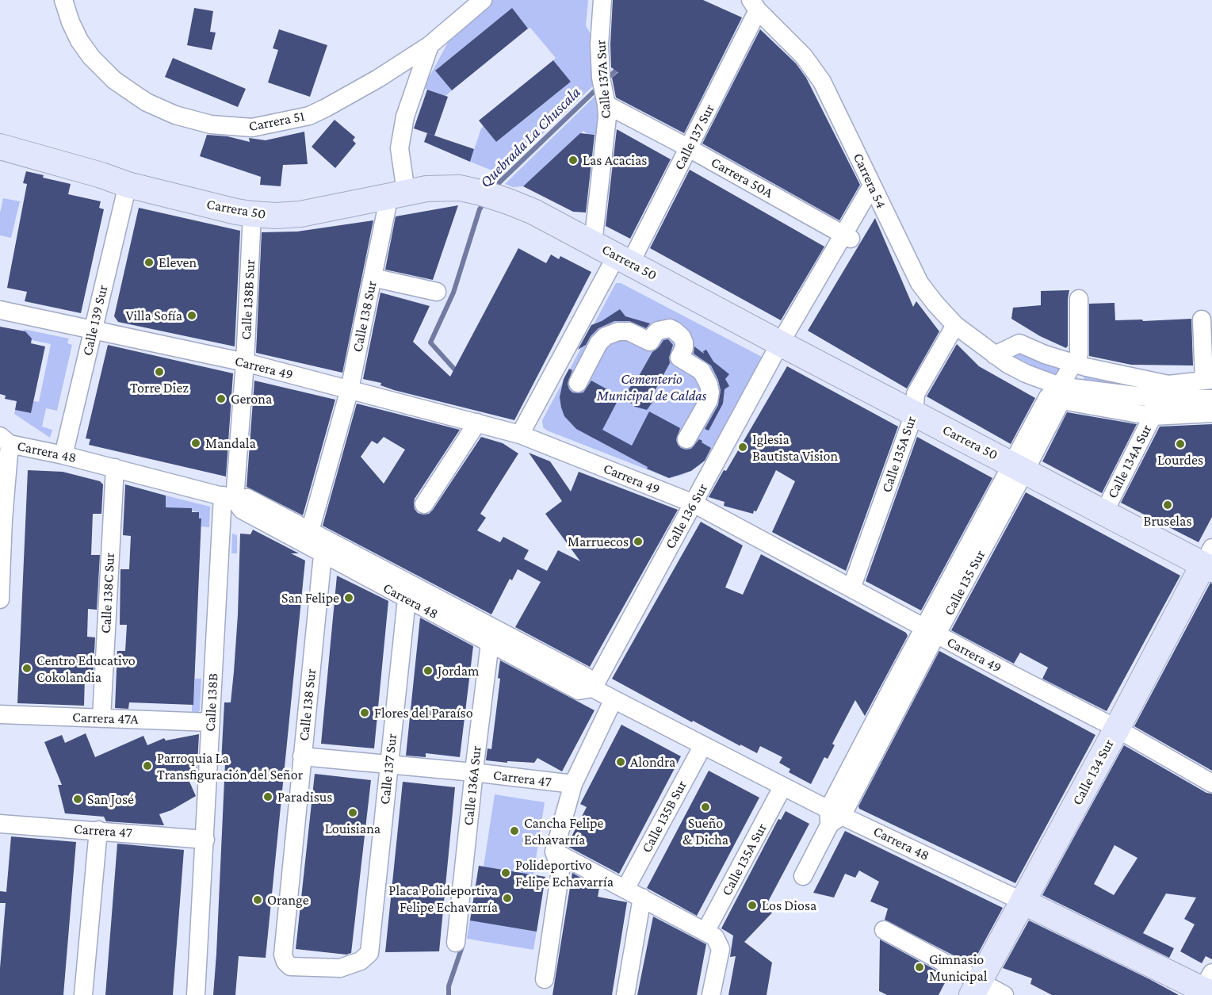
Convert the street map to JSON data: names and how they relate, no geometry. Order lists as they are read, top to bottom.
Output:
{
  "streets": {
    "main road": ["Carrera 50", "Carrera 48", "Calle 134 Sur"],
    "street": [
      "Calle 137A Sur",
      "Carrera 51",
      "Calle 137 Sur",
      "Carrera 50A",
      "Carrera 54",
      "Calle 138B Sur",
      "Calle 138 Sur",
      "Calle 139 Sur",
      "Carrera 49",
      "Calle 135A Sur",
      "Calle 134A Sur",
      "Calle 136 Sur",
      "Calle 135 Sur",
      "Calle 138C Sur",
      "Calle 138B",
      "Carrera 47A",
      "Carrera 47",
      "Calle 136A Sur",
      "Calle 135B Sur"
    ]
  },
  "crossings": [
    ["Calle 137A Sur", "Carrera 50A"],
    ["Calle 137A Sur", "Carrera 50"],
    ["Carrera 51", "Calle 138 Sur"],
    ["Calle 137 Sur", "Carrera 50A"],
    ["Calle 137 Sur", "Carrera 54"],
    ["Calle 137 Sur", "Carrera 50"],
    ["Calle 137 Sur", "Calle 138 Sur"],
    ["Calle 137 Sur", "Carrera 49"],
    ["Calle 137 Sur", "Carrera 48"],
    ["Calle 137 Sur", "Carrera 47"],
    ["Carrera 50A", "Calle 136 Sur"],
    ["Carrera 54", "Calle 135A Sur"],
    ["Carrera 54", "Calle 134A Sur"],
    ["Carrera 54", "Calle 136 Sur"],
    ["Carrera 54", "Calle 135 Sur"],
    ["Carrera 50", "Calle 138B Sur"],
    ["Carrera 50", "Calle 138 Sur"],
    ["Carrera 50", "Calle 139 Sur"],
    ["Carrera 50", "Calle 135A Sur"],
    ["Carrera 50", "Calle 134A Sur"],
    ["Carrera 50", "Calle 136 Sur"],
    ["Carrera 50", "Calle 135 Sur"],
    ["Carrera 50", "Calle 134 Sur"],
    ["Calle 138B Sur", "Carrera 49"],
    ["Calle 138B Sur", "Carrera 48"],
    ["Calle 138B Sur", "Calle 138B"],
    ["Calle 138 Sur", "Carrera 49"],
    ["Calle 138 Sur", "Carrera 48"],
    ["Calle 138 Sur", "Carrera 47"],
    ["Calle 139 Sur", "Carrera 49"],
    ["Calle 139 Sur", "Carrera 48"],
    ["Carrera 49", "Calle 135A Sur"],
    ["Carrera 49", "Calle 136 Sur"],
    ["Carrera 49", "Calle 135 Sur"],
    ["Carrera 49", "Calle 134 Sur"],
    ["Carrera 48", "Calle 135A Sur"],
    ["Carrera 48", "Calle 136 Sur"],
    ["Carrera 48", "Calle 135 Sur"],
    ["Carrera 48", "Calle 138C Sur"],
    ["Carrera 48", "Calle 138B"],
    ["Carrera 48", "Calle 134 Sur"],
    ["Carrera 48", "Calle 136A Sur"],
    ["Carrera 48", "Calle 135B Sur"],
    ["Calle 138C Sur", "Carrera 47A"],
    ["Calle 138B", "Carrera 47A"],
    ["Calle 138B", "Carrera 47"],
    ["Carrera 47", "Calle 136A Sur"]
  ],
  "water": ["Quebrada La Chuscala"],
  "parks": ["Cementerio Municipal de Caldas"],
  "places": [
    "Las Acacias",
    "Eleven",
    "Villa Sofía",
    "Torre Diez",
    "Gerona",
    "Mandala",
    "Lourdes",
    "Iglesia Bautista Vision",
    "Bruselas",
    "Marruecos",
    "San Felipe",
    "Centro Educativo Cokolandia",
    "Jordam",
    "Flores del Paraíso",
    "Alondra",
    "Parroquia La Transfiguración del Señor",
    "Paradisus",
    "San José",
    "Sueño & Dicha",
    "Louisiana",
    "Cancha Felipe Echavarría",
    "Polideportivo Felipe Echavarría",
    "Placa Polideportiva Felipe Echavarría",
    "Orange",
    "Los Diosa",
    "Gimnasio Municipal"
  ]
}
